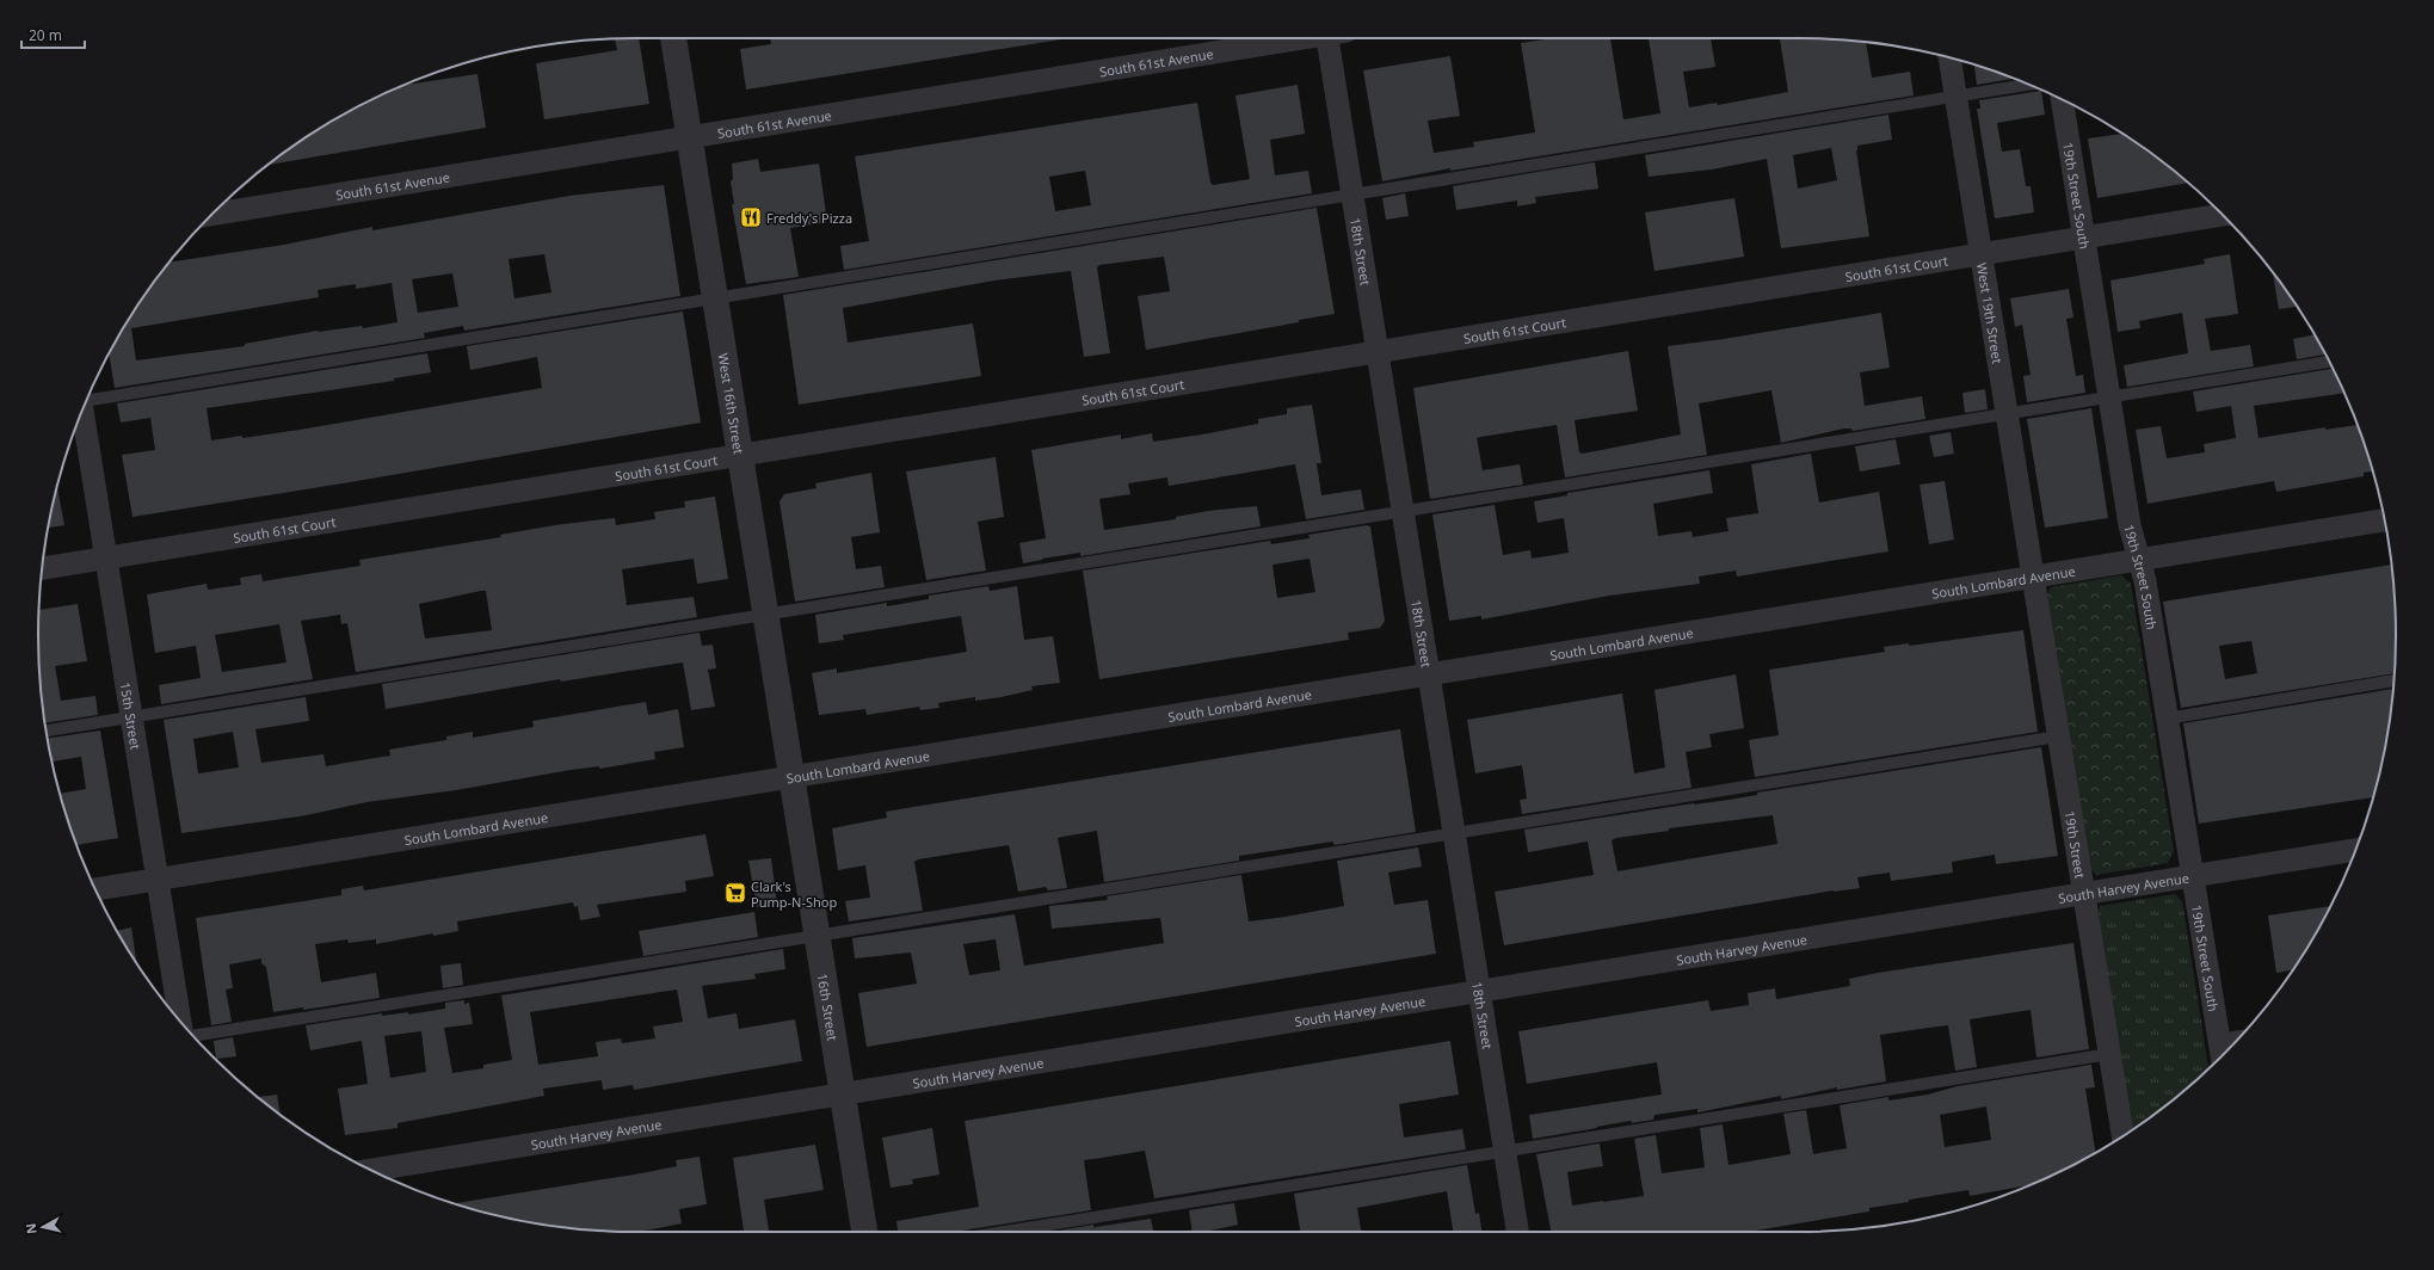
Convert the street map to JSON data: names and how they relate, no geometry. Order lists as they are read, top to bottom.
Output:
{
  "streets": {
    "street": [
      "South 61st Avenue",
      "19th Street South",
      "18th Street",
      "South 61st Court",
      "West 19th Street",
      "West 16th Street",
      "South Lombard Avenue",
      "15th Street",
      "19th Street",
      "South Harvey Avenue",
      "16th Street"
    ]
  },
  "crossings": [
    ["South 61st Avenue", "West 16th Street"],
    ["19th Street South", "South 61st Court"],
    ["19th Street South", "South Lombard Avenue"],
    ["19th Street South", "South Harvey Avenue"],
    ["18th Street", "South 61st Court"],
    ["18th Street", "South Lombard Avenue"],
    ["18th Street", "South Harvey Avenue"],
    ["South 61st Court", "West 19th Street"],
    ["South 61st Court", "West 16th Street"],
    ["South 61st Court", "15th Street"],
    ["West 19th Street", "South Lombard Avenue"],
    ["West 19th Street", "19th Street"],
    ["West 16th Street", "South Lombard Avenue"],
    ["West 16th Street", "16th Street"],
    ["South Lombard Avenue", "15th Street"],
    ["South Lombard Avenue", "19th Street"],
    ["South Lombard Avenue", "16th Street"],
    ["19th Street", "South Harvey Avenue"],
    ["South Harvey Avenue", "16th Street"]
  ],
  "places": {
    "restaurant": ["Freddy's Pizza"],
    "supermarket": ["Clark's Pump-N-Shop"]
  },
  "scale_bar": "20 m",
  "north": "left"
}
